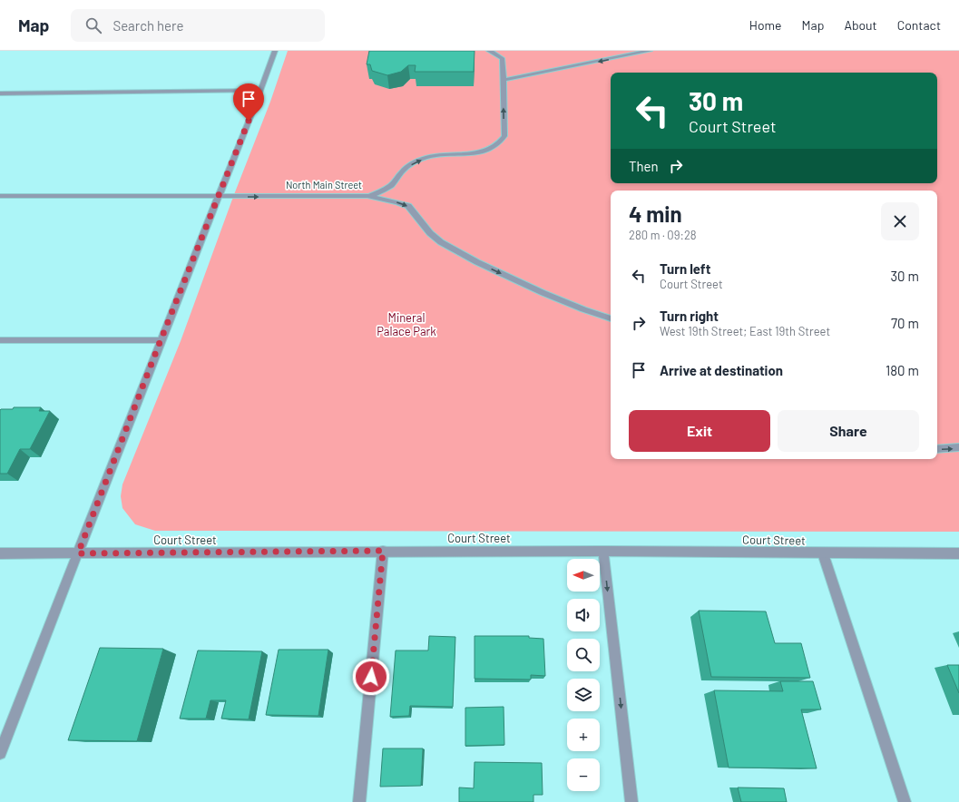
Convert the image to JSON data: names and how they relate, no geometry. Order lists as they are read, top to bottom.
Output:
{
  "streets": {
    "street": ["North Main Street", "Court Street"]
  },
  "one_way": ["North Main Street"],
  "parks": ["Mineral Palace Park"],
  "north": "left",
  "page": {
    "header": "Map",
    "search": "Search here",
    "nav": [
      "Home",
      "Map",
      "About",
      "Contact"
    ],
    "turn": ["30 m", "Court Street"],
    "then": "Then",
    "heading": ["4 min", "280 m · 09:28"],
    "list": [
      {
        "name": "Turn left",
        "note": "Court Street",
        "value": "30 m"
      },
      {
        "name": "Turn right",
        "note": "West 19th Street; East 19th Street",
        "value": "70 m"
      },
      {
        "name": "Arrive at destination",
        "value": "180 m"
      }
    ],
    "buttons": ["Exit", "Share"],
    "map_buttons": ["+", "−"]
  }
}
